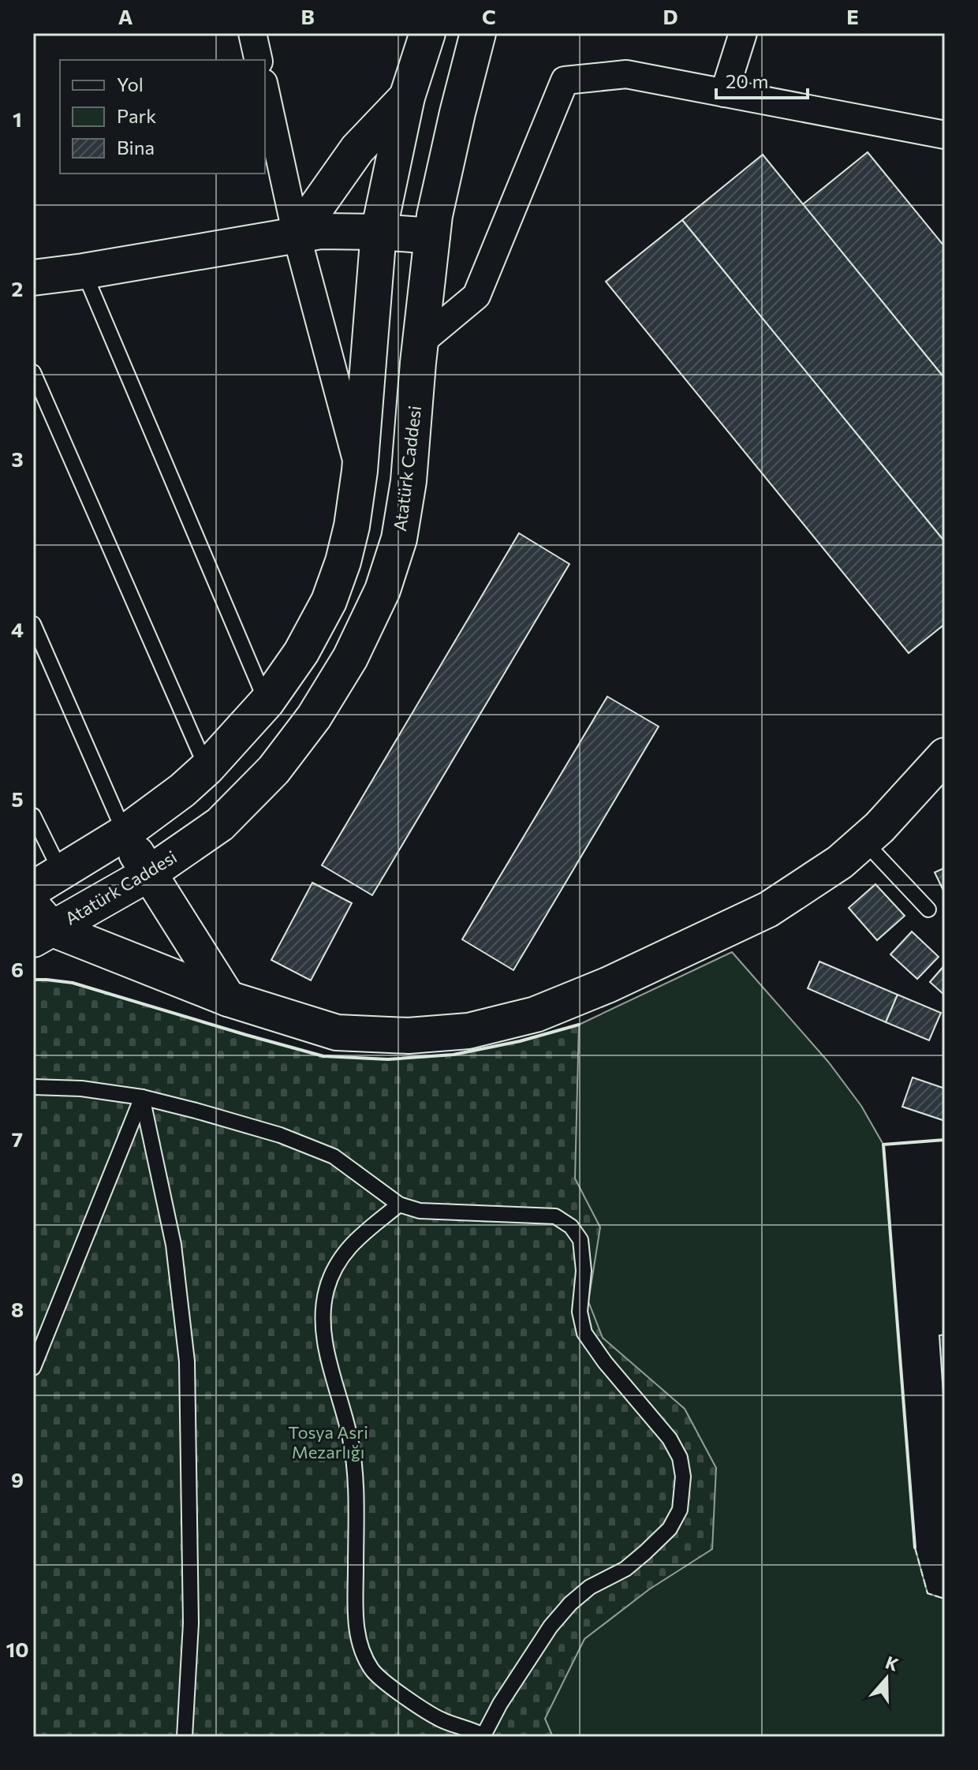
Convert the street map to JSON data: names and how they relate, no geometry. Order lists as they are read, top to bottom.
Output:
{
  "streets": {
    "main road": ["Atatürk Caddesi"]
  },
  "parks": ["Tosya Asri Mezarlığı"],
  "legend": ["Yol", "Park", "Bina"],
  "scale_bar": "20 m",
  "north": "top",
  "grid": {
    "columns": [
      "A",
      "B",
      "C",
      "D",
      "E"
    ],
    "rows": [
      "1",
      "2",
      "3",
      "4",
      "5",
      "6",
      "7",
      "8",
      "9",
      "10"
    ]
  }
}
